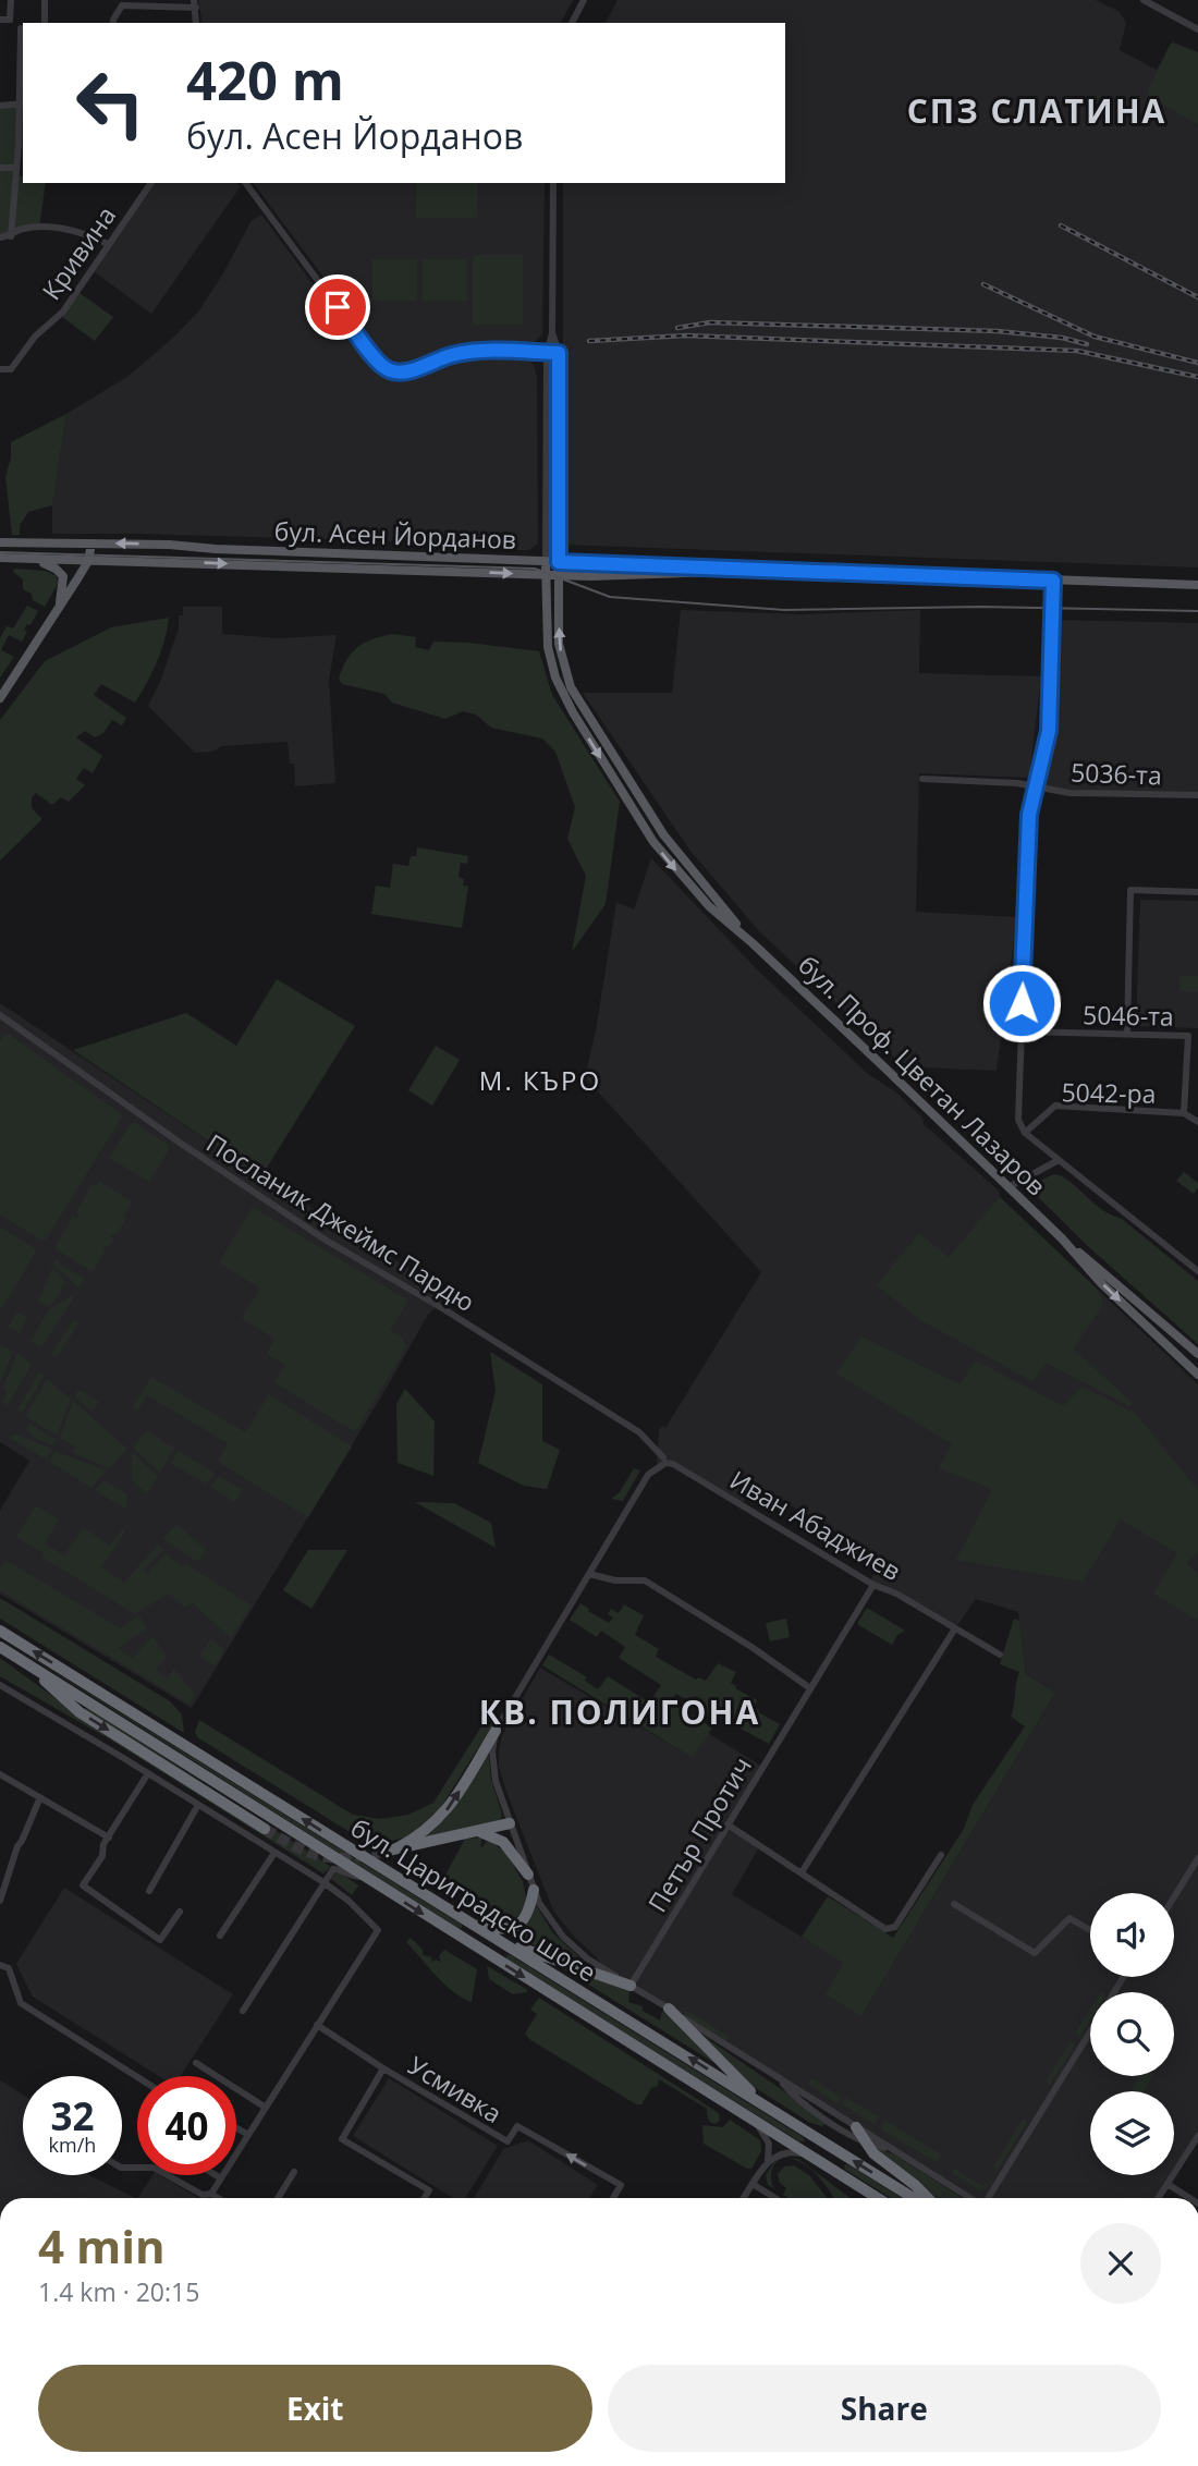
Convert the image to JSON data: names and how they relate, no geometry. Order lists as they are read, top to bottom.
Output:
{
  "streets": {
    "highway": ["бул. Цариградско шосе"],
    "main road": ["бул. Асен Йорданов", "бул. Проф. Цветан Лазаров"],
    "street": [
      "Кривина",
      "5036-та",
      "5046-та",
      "5042-ра",
      "Посланик Джеймс Пардю",
      "Иван Абаджиев",
      "Петър Протич",
      "Усмивка"
    ]
  },
  "crossings": [
    ["бул. Асен Йорданов", "бул. Проф. Цветан Лазаров"],
    ["5046-та", "5042-ра"],
    ["Иван Абаджиев", "Петър Протич"],
    ["Петър Протич", "бул. Цариградско шосе"]
  ],
  "one_way": ["Усмивка"],
  "districts": ["СПЗ СЛАТИНА", "М. КЪРО", "КВ. ПОЛИГОНА"],
  "page": {
    "turn": ["420 m", "бул. Асен Йорданов"],
    "speed": "32 km/h",
    "limit": "40",
    "heading": ["4 min", "1.4 km · 20:15"],
    "buttons": ["Exit", "Share"]
  }
}
